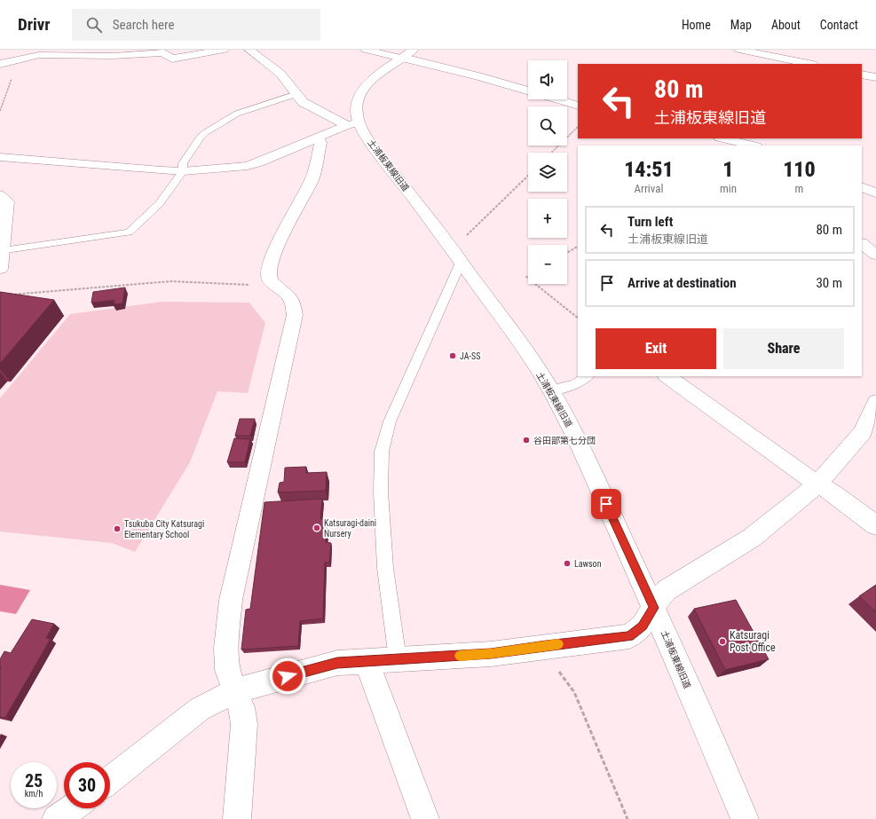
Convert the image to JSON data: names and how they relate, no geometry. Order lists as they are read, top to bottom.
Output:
{
  "streets": {
    "street": ["土浦板東線旧道"]
  },
  "places": [
    "JA-SS",
    "谷田部第七分団",
    "Katsuragi-daini Nursery",
    "Tsukuba City Katsuragi Elementary School",
    "Lawson",
    "Katsuragi Post Office"
  ],
  "page": {
    "header": "Drivr",
    "search": "Search here",
    "nav": [
      "Home",
      "Map",
      "About",
      "Contact"
    ],
    "map_buttons": ["+", "−"],
    "turn": ["80 m", "土浦板東線旧道"],
    "eta": [
      "14:51",
      "Arrival",
      "1",
      "min",
      "110",
      "m"
    ],
    "list": [
      {
        "name": "Turn left",
        "note": "土浦板東線旧道",
        "value": "80 m"
      },
      {
        "name": "Arrive at destination",
        "value": "30 m"
      }
    ],
    "buttons": ["Exit", "Share"],
    "speed": "25 km/h",
    "limit": "30"
  }
}
